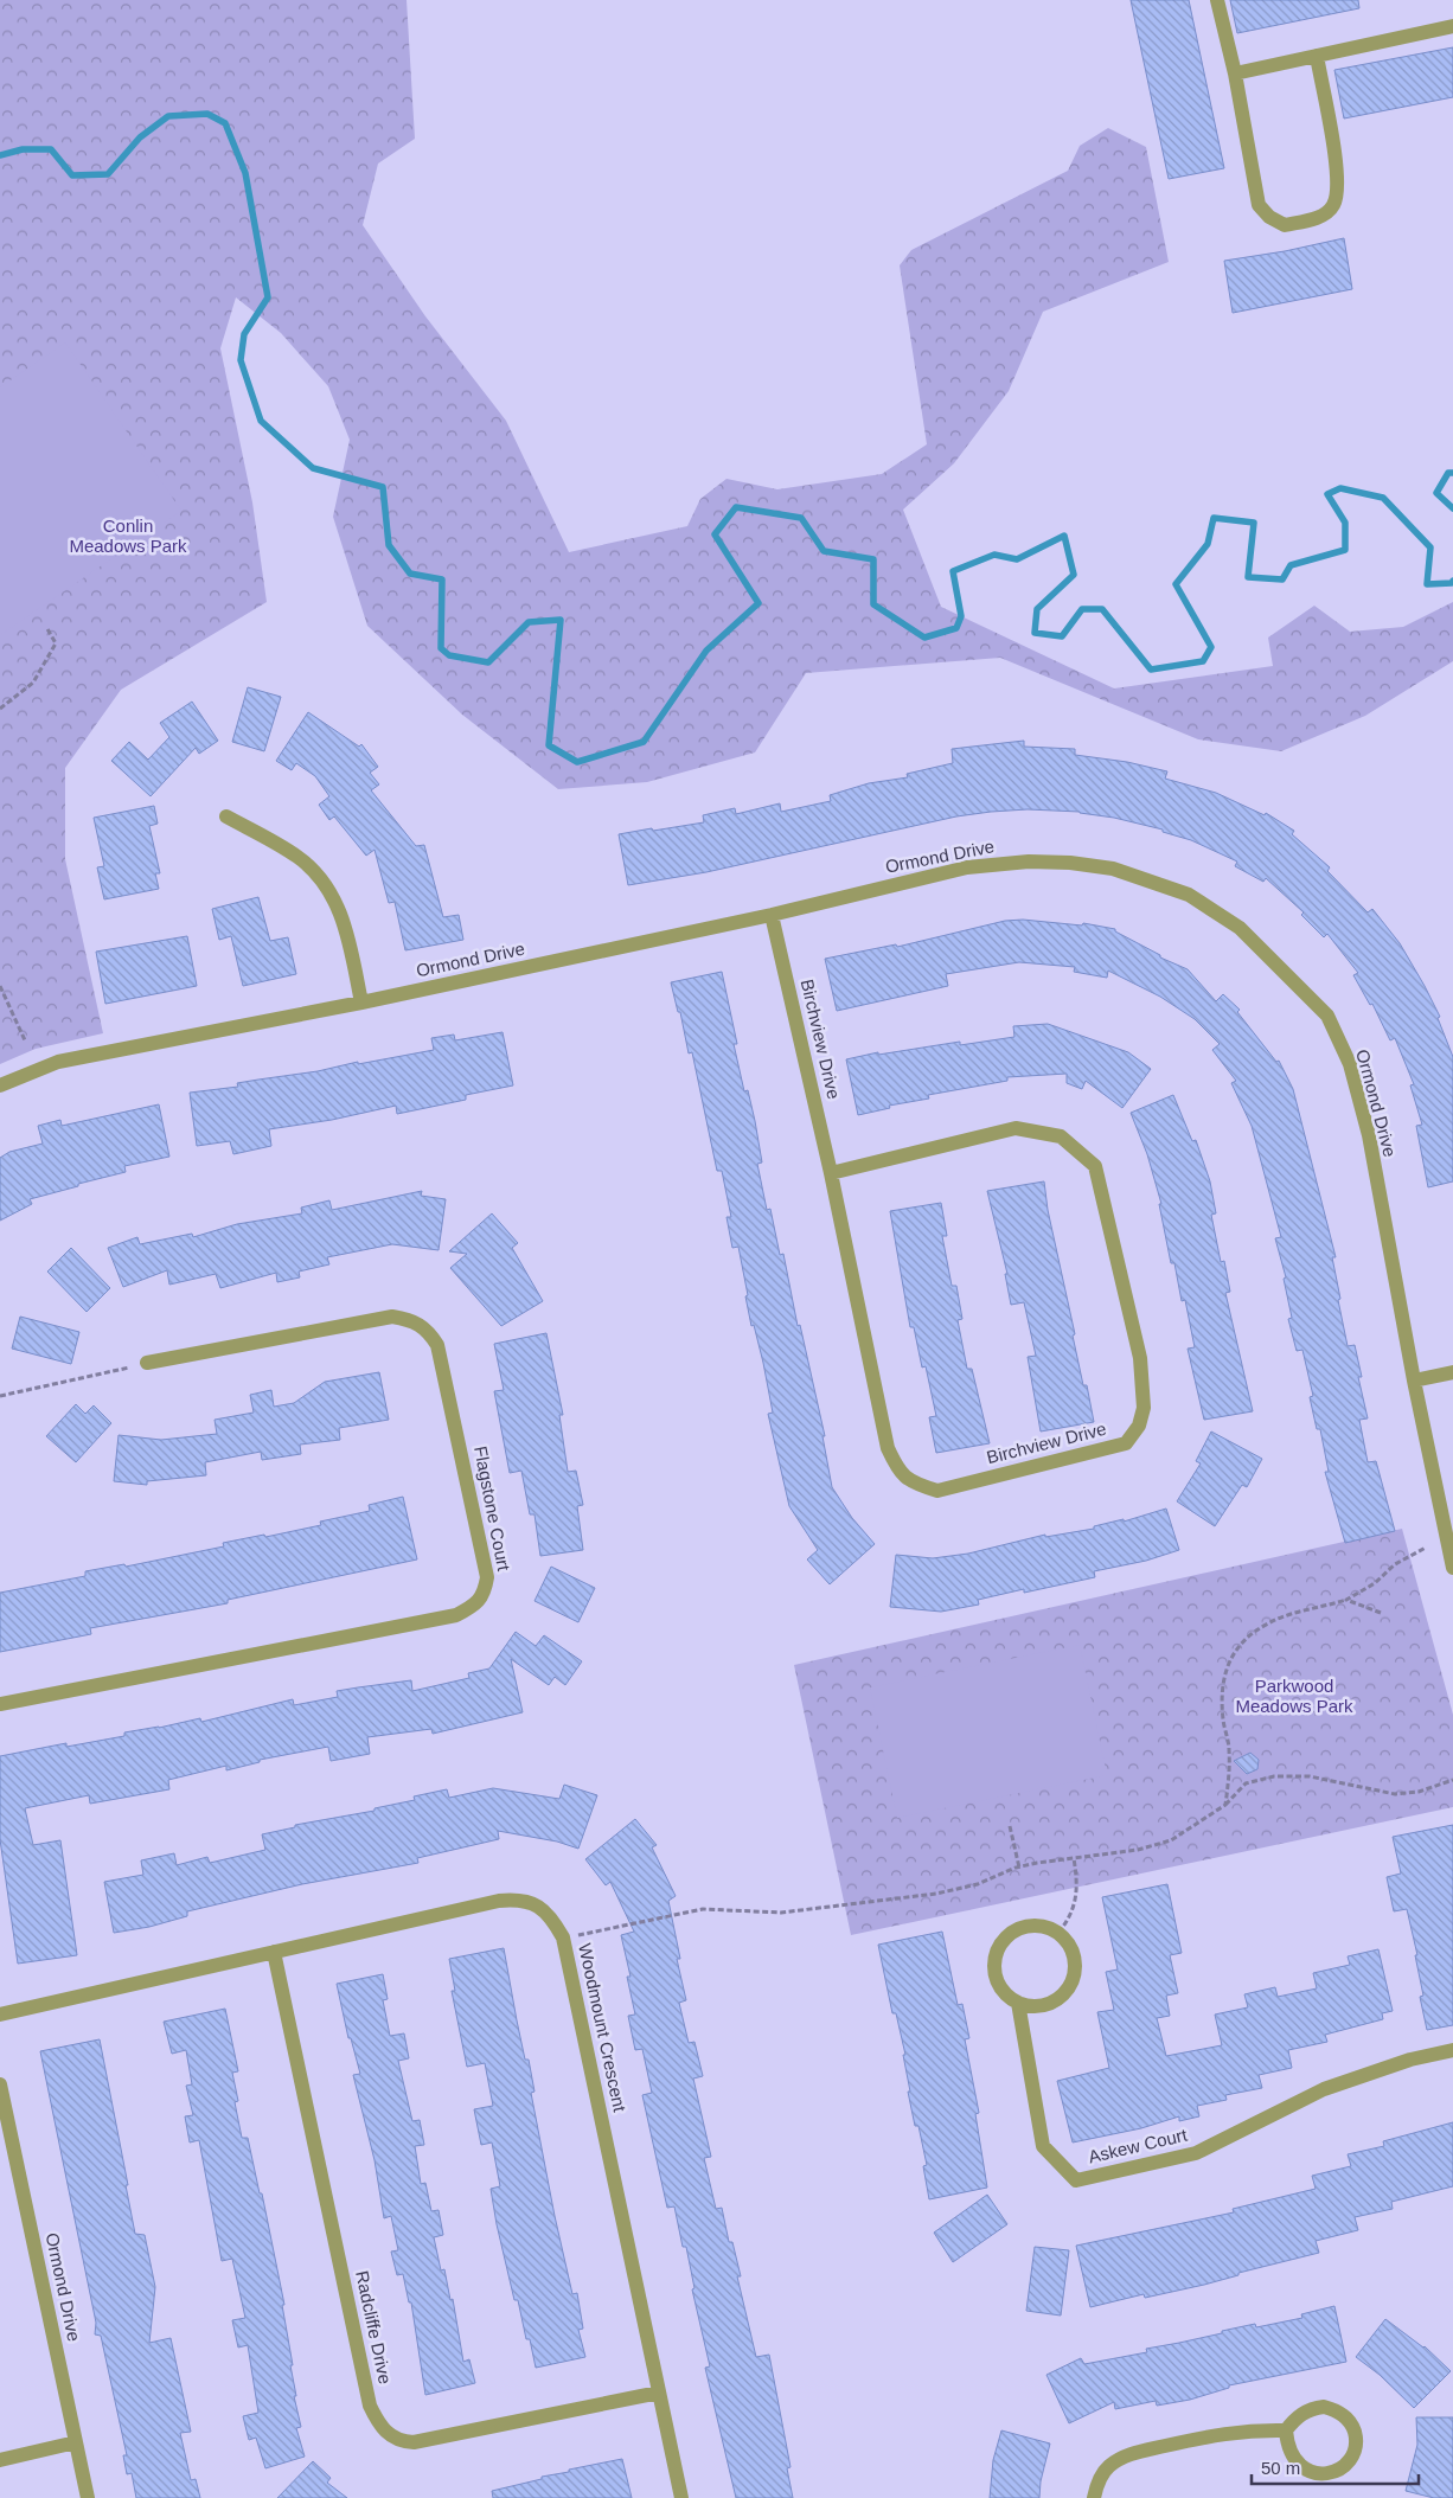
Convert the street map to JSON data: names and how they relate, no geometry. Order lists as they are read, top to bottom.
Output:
{
  "streets": {
    "street": [
      "Ormond Drive",
      "Birchview Drive",
      "Flagstone Court",
      "Woodmount Crescent",
      "Askew Court",
      "Radcliffe Drive"
    ]
  },
  "crossings": [
    ["Ormond Drive", "Birchview Drive"],
    ["Woodmount Crescent", "Radcliffe Drive"]
  ],
  "parks": ["Conlin Meadows Park", "Parkwood Meadows Park"],
  "scale_bar": "50 m"
}
